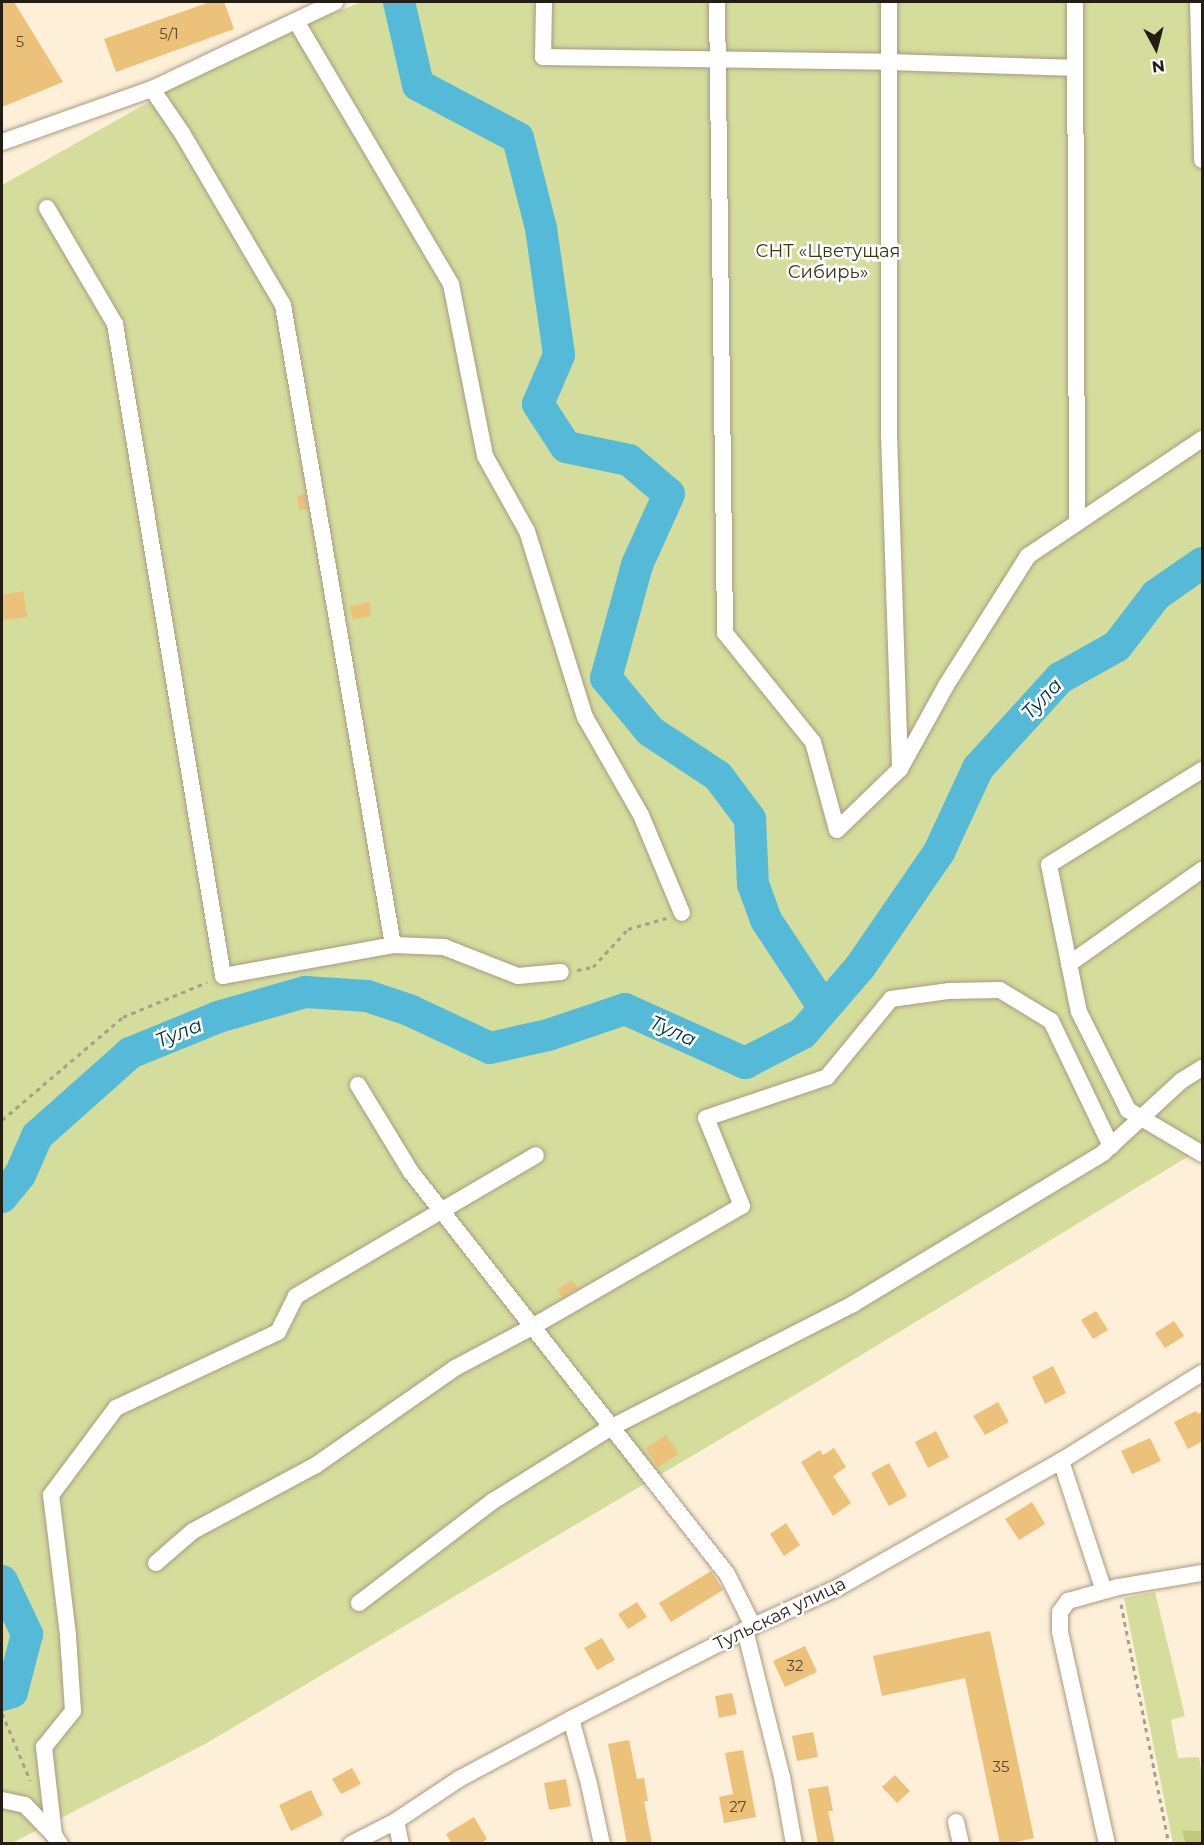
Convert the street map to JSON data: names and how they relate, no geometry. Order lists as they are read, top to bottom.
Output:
{
  "streets": {
    "street": ["Тульская улица"]
  },
  "water": ["Тула"],
  "parks": ["СНТ «Цветущая Сибирь»"],
  "house_numbers": [
    "5/1",
    "5",
    "32",
    "35",
    "27"
  ],
  "north": "bottom"
}
